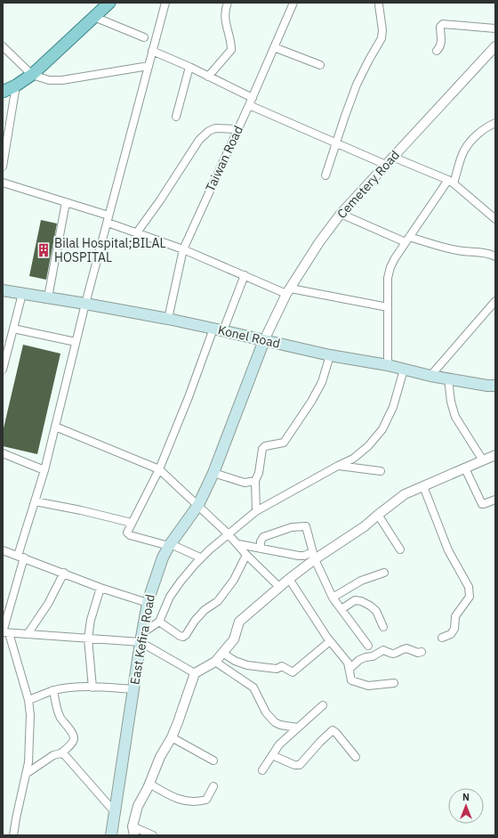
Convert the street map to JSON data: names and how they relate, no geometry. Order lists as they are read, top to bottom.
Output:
{
  "streets": {
    "main road": ["Konel Road", "East Kefira Road"],
    "street": ["Taiwan Road", "Cemetery Road"]
  },
  "crossings": [
    ["Taiwan Road", "Konel Road"],
    ["Cemetery Road", "Konel Road"],
    ["Cemetery Road", "East Kefira Road"],
    ["Konel Road", "East Kefira Road"]
  ],
  "places": {
    "building": ["Bilal Hospital;BILAL HOSPITAL"]
  },
  "north": "top"
}
